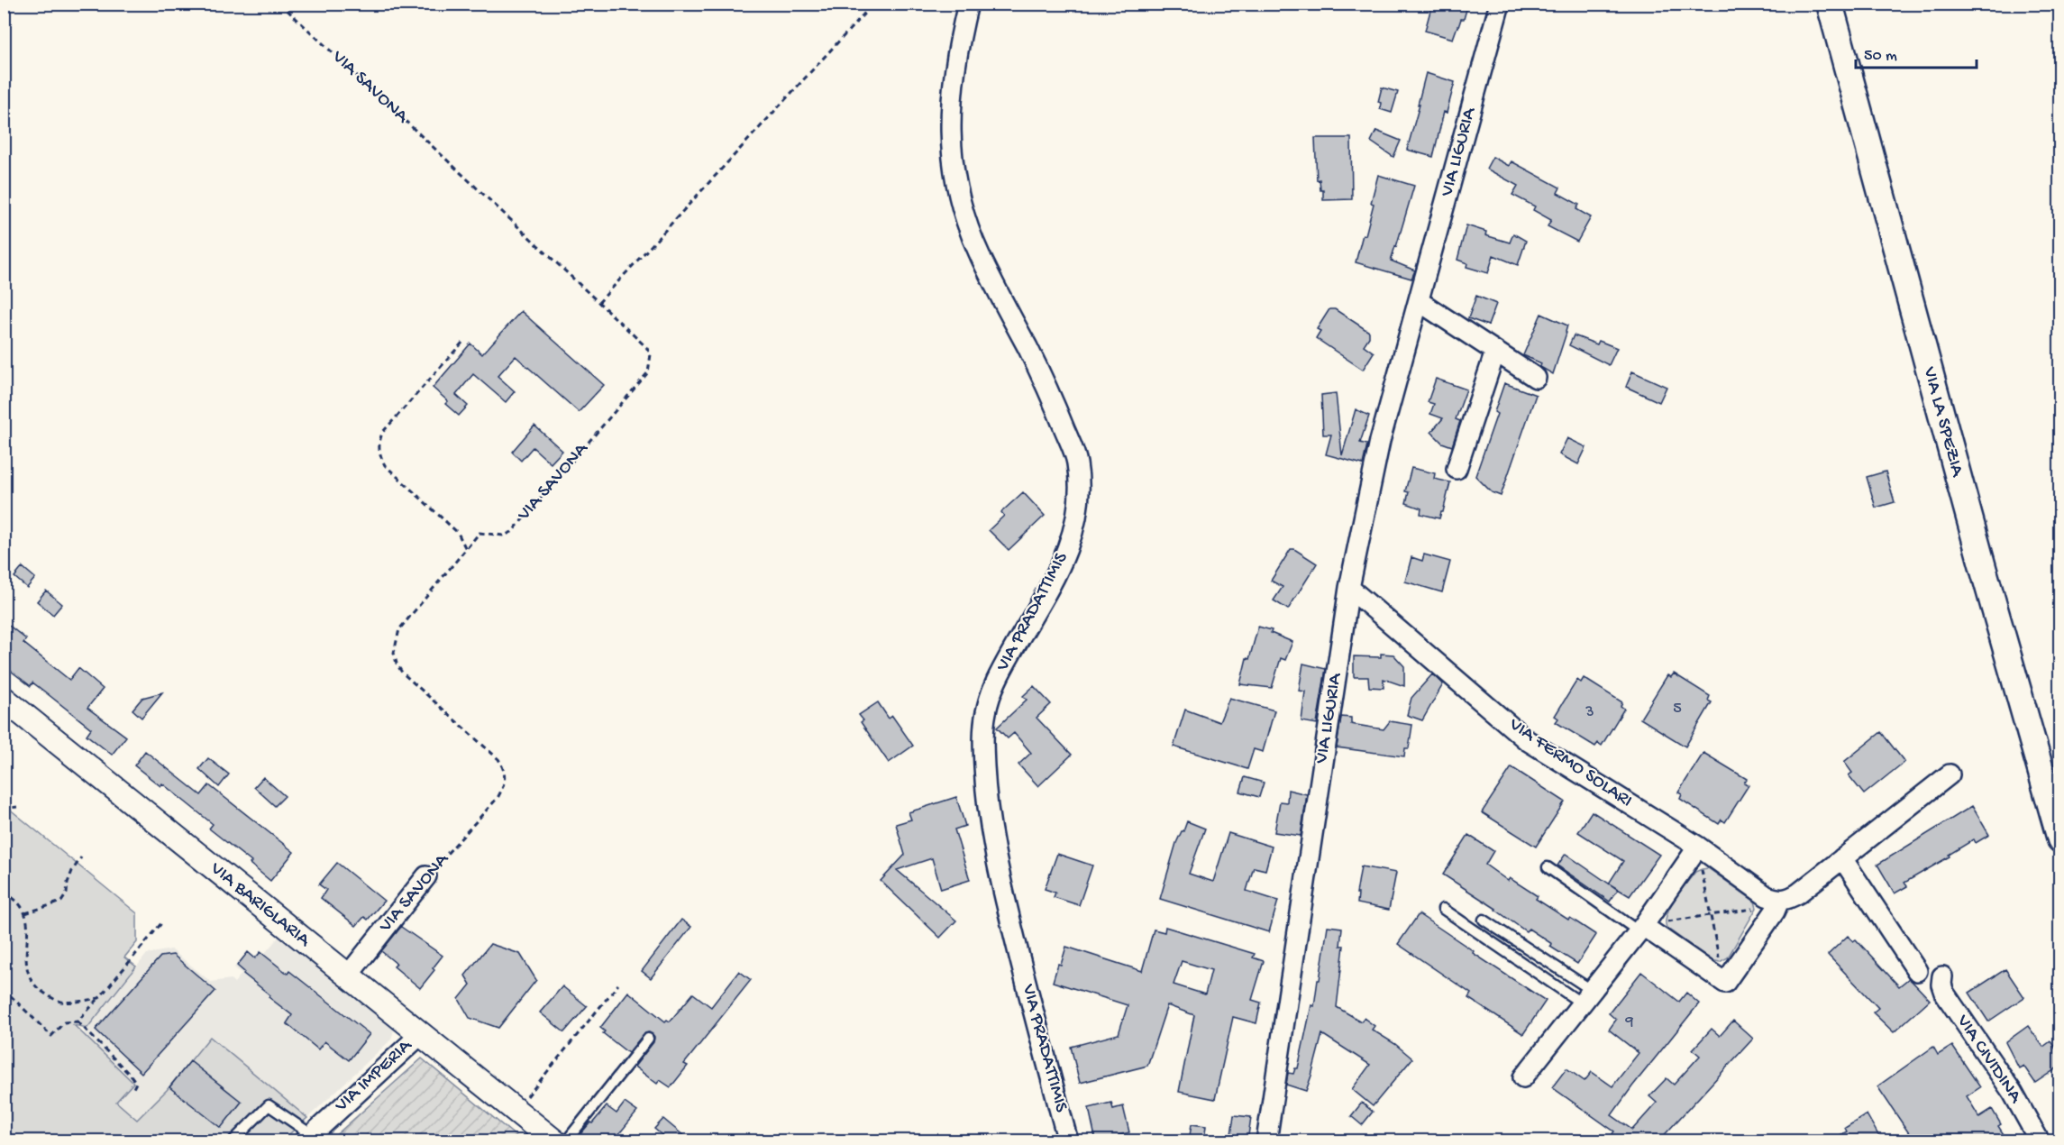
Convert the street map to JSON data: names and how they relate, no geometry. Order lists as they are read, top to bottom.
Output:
{
  "streets": {
    "main road": ["VIA LA SPEZIA"],
    "street": [
      "VIA SAVONA",
      "VIA LIGURIA",
      "VIA PRADATTIMIS",
      "VIA FERMO SOLARI",
      "VIA BARIGLARIA",
      "VIA CIVIDINA",
      "VIA IMPERIA"
    ]
  },
  "crossings": [
    ["VIA SAVONA", "VIA BARIGLARIA"],
    ["VIA LIGURIA", "VIA FERMO SOLARI"],
    ["VIA BARIGLARIA", "VIA IMPERIA"]
  ],
  "house_numbers": ["5", "3", "9"],
  "scale_bar": "50 m"
}
